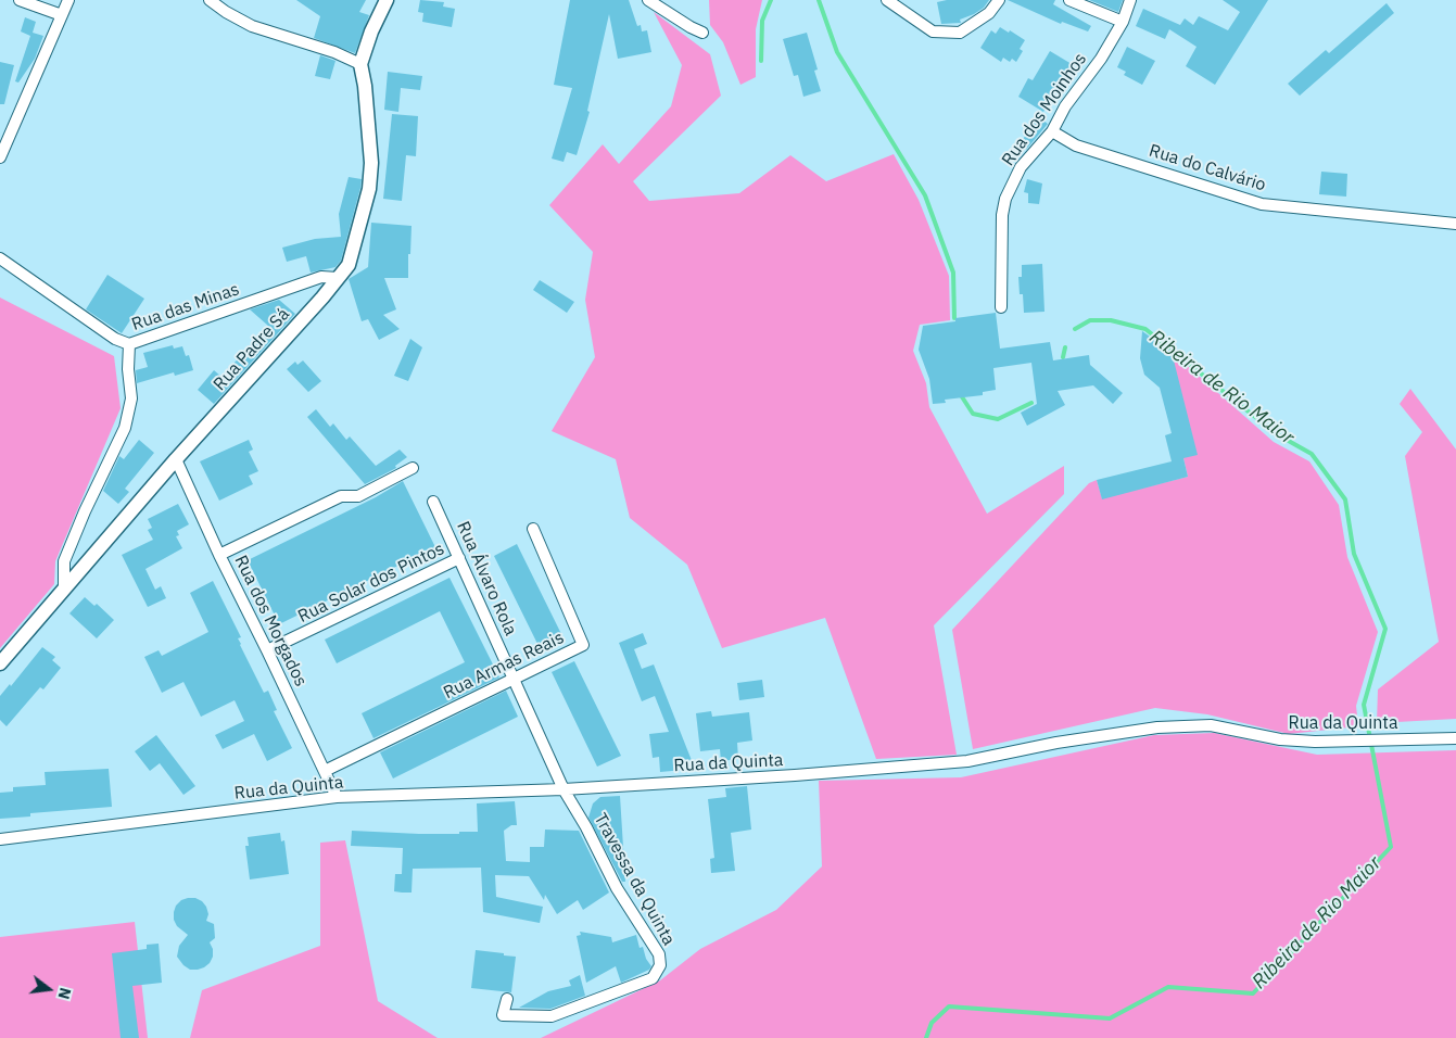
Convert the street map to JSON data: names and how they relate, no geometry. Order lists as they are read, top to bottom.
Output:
{
  "streets": {
    "street": [
      "Rua dos Moinhos",
      "Rua do Calvário",
      "Rua das Minas",
      "Rua Padre Sá",
      "Rua Álvaro Rola",
      "Rua Solar dos Pintos",
      "Rua dos Morgados",
      "Rua Armas Reais",
      "Rua da Quinta",
      "Travessa da Quinta"
    ]
  },
  "crossings": [
    ["Rua dos Moinhos", "Rua do Calvário"],
    ["Rua das Minas", "Rua Padre Sá"],
    ["Rua Padre Sá", "Rua dos Morgados"],
    ["Rua Álvaro Rola", "Rua Solar dos Pintos"],
    ["Rua Álvaro Rola", "Rua Armas Reais"],
    ["Rua Álvaro Rola", "Rua da Quinta"],
    ["Rua Álvaro Rola", "Travessa da Quinta"],
    ["Rua Solar dos Pintos", "Rua dos Morgados"],
    ["Rua dos Morgados", "Rua Armas Reais"],
    ["Rua dos Morgados", "Rua da Quinta"],
    ["Rua da Quinta", "Travessa da Quinta"]
  ],
  "water": ["Ribeira de Rio Maior"],
  "north": "right"
}
